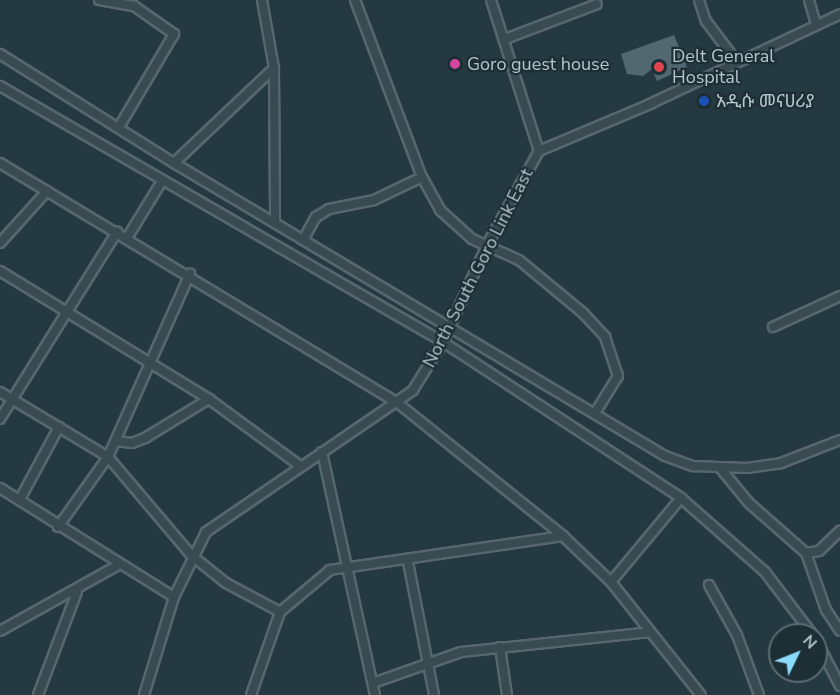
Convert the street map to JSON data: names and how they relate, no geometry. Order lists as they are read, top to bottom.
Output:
{
  "streets": {
    "street": ["North South Goro Link East"]
  },
  "places": ["Goro guest house", "Delt General Hospital", "አዲሱ መናሀሪያ"],
  "north": "top right"
}
